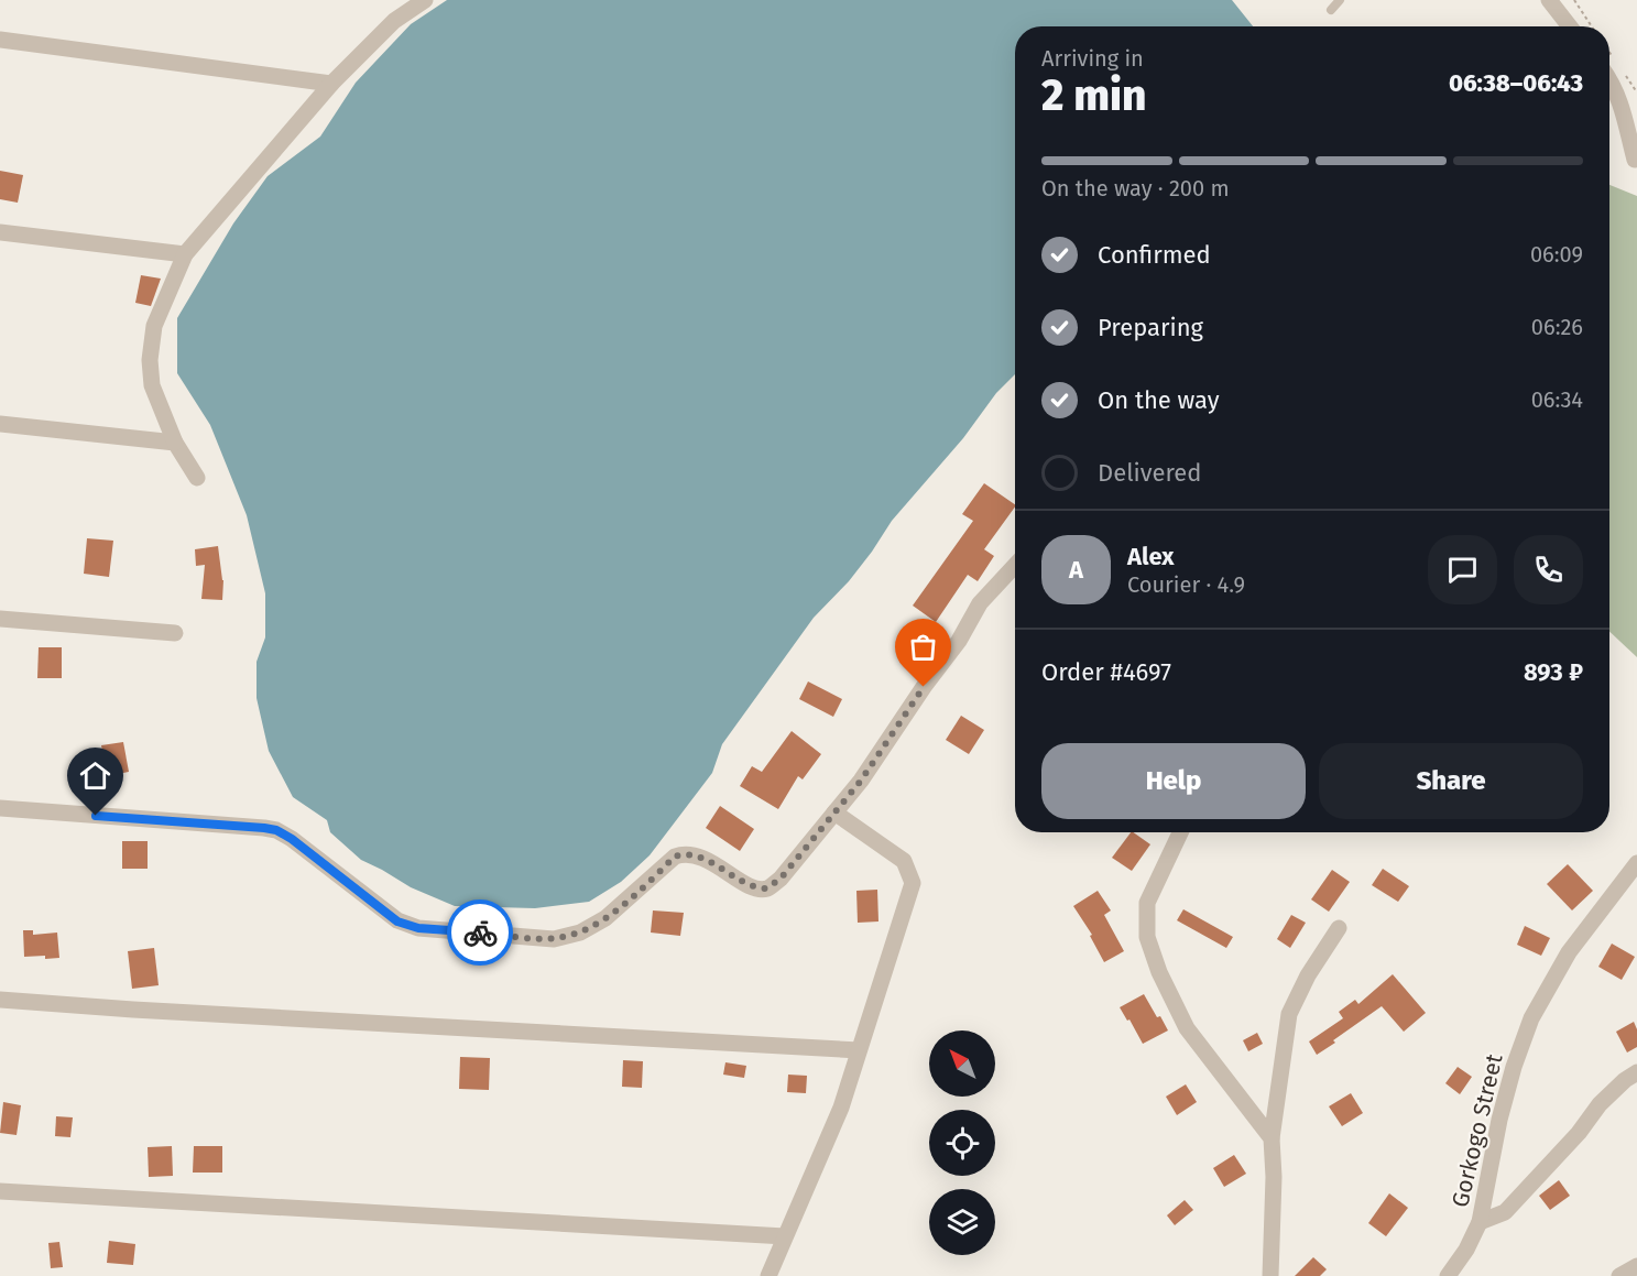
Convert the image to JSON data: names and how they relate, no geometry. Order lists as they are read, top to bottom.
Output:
{
  "streets": {
    "street": ["Gorkogo Street"]
  },
  "north": "top left",
  "page": {
    "heading": ["2 min", "Arriving in", "06:38–06:43"],
    "panel": [
      "Alex",
      "Courier · 4.9",
      "Order #4697",
      "893 ₽"
    ],
    "bar": "On the way · 200 m",
    "list": [
      ["Confirmed", "06:09"],
      ["Preparing", "06:26"],
      ["On the way", "06:34"],
      "Delivered"
    ],
    "round": "A",
    "buttons": ["Help", "Share"]
  }
}
